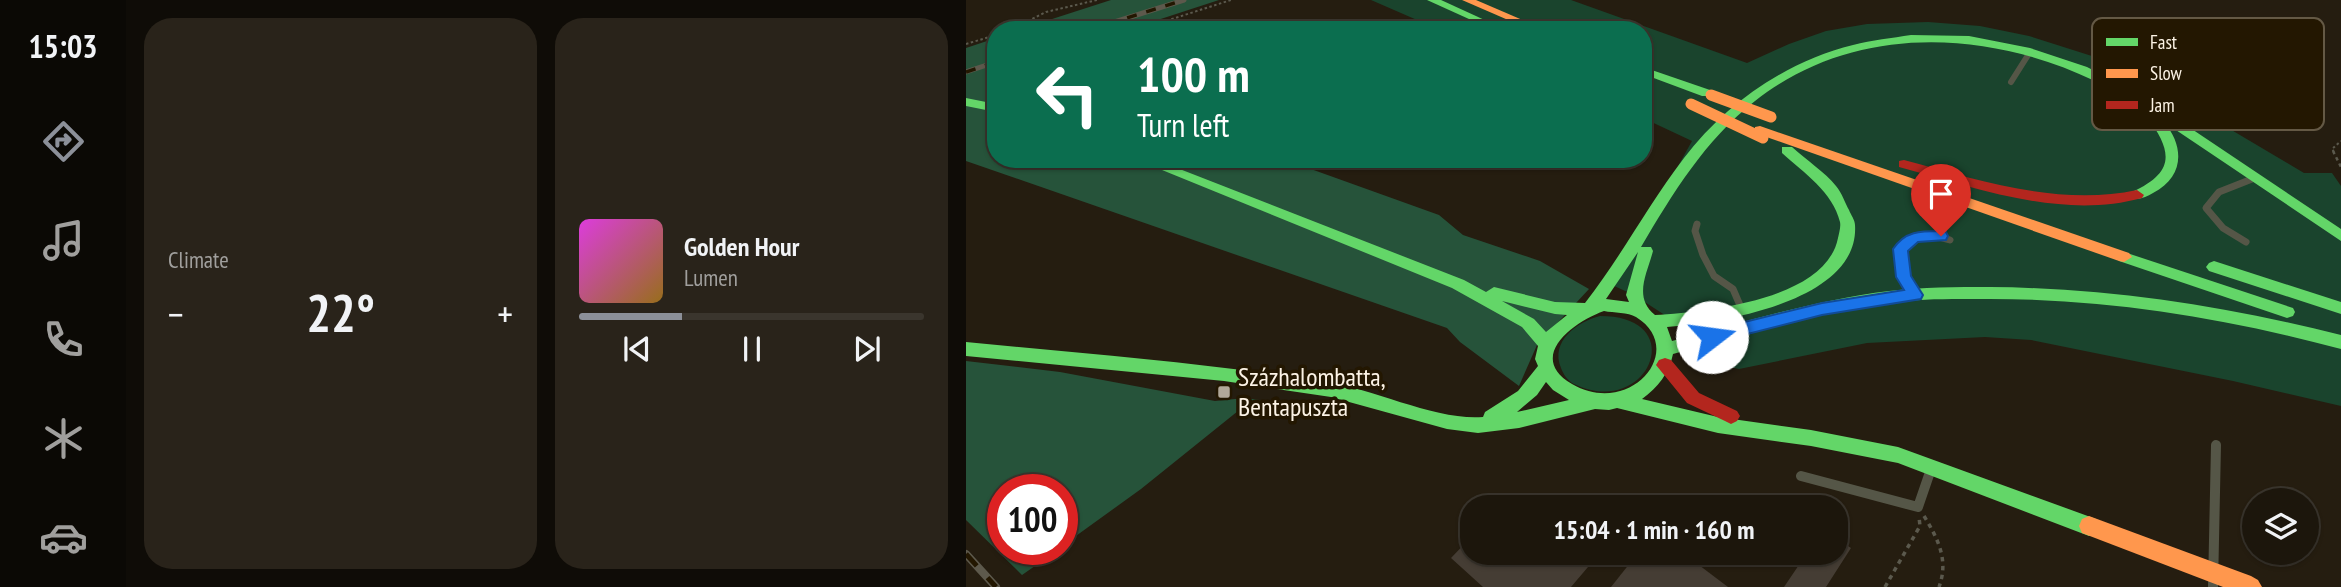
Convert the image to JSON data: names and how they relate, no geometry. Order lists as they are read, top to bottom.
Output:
{
  "places": {
    "transit": ["Százhalombatta, Bentapuszta"]
  },
  "legend": ["Fast", "Slow", "Jam"],
  "page": {
    "tabs": "15:03",
    "tile": "Climate",
    "turn": ["100 m", "Turn left"],
    "song": ["Golden Hour", "Lumen"],
    "heat": ["−", "22°", "+"],
    "limit": "100",
    "trip": "15:04 · 1 min · 160 m"
  }
}
